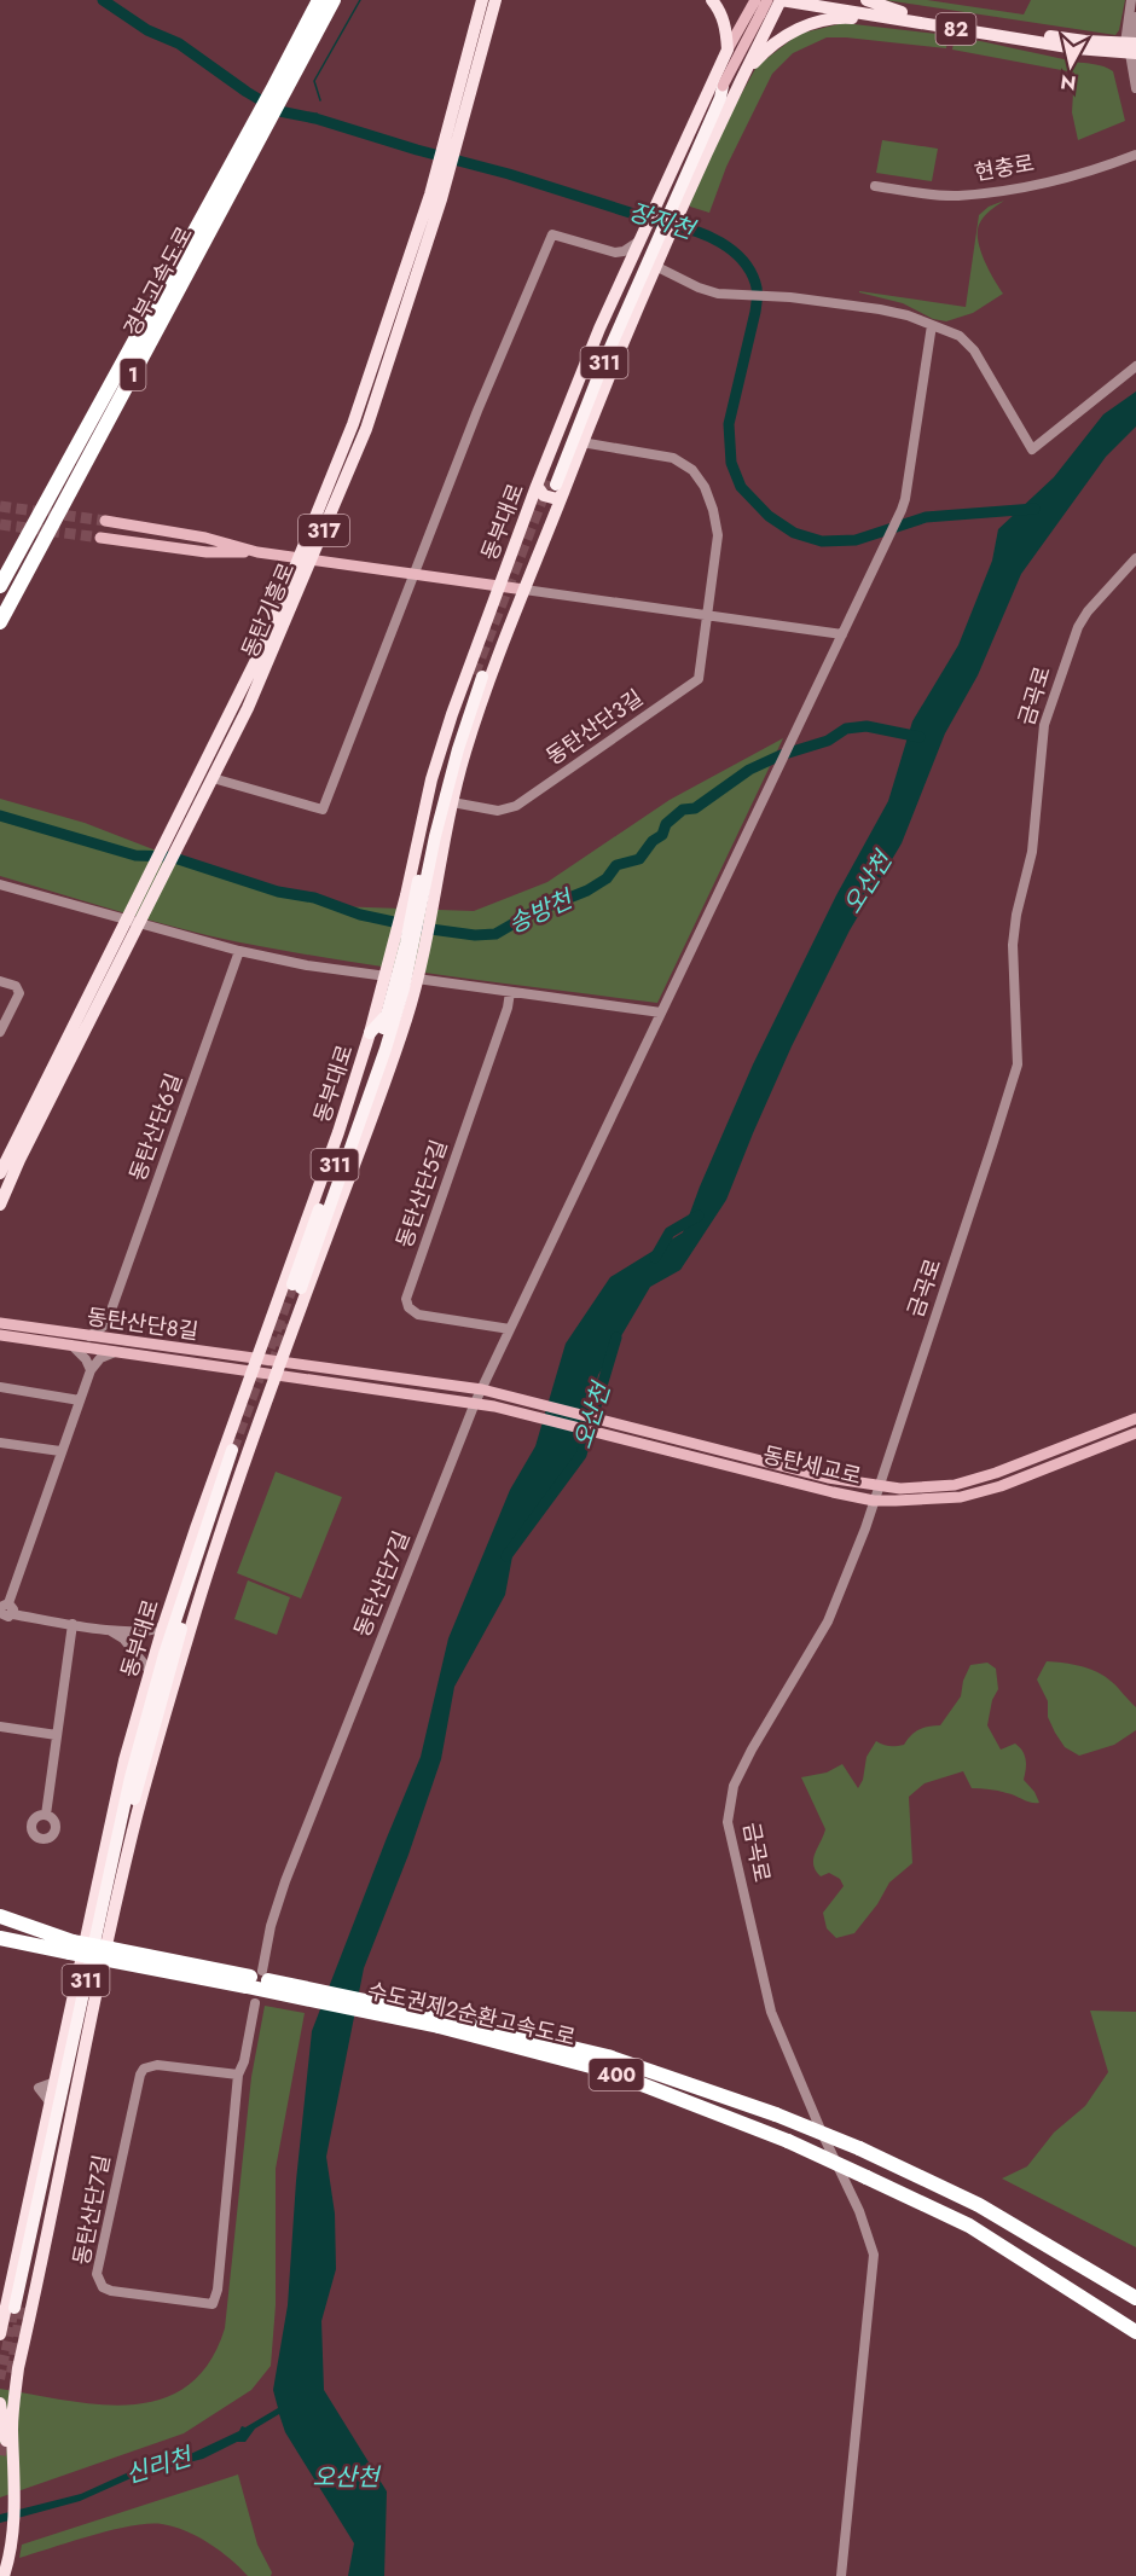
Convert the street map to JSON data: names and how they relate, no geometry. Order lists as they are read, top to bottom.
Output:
{
  "streets": {
    "highway": [
      "경부고속도로",
      "311",
      "1",
      "동부대로",
      "수도권제2순환고속도로",
      "400"
    ],
    "main road": [
      "82",
      "317",
      "동탄기흥로",
      "동탄산단8길",
      "동탄세교로"
    ],
    "street": [
      "현충로",
      "금곡로",
      "동탄산단3길",
      "동탄산단6길",
      "동탄산단5길",
      "동탄산단7길"
    ]
  },
  "crossings": [
    ["82", "동부대로"],
    ["동부대로", "동탄산단3길"],
    ["동부대로", "동탄산단8길"],
    ["금곡로", "동탄세교로"],
    ["동탄세교로", "동탄산단7길"],
    ["동탄산단7길", "수도권제2순환고속도로"]
  ],
  "water": [
    "장지천",
    "오산천",
    "송방천",
    "신리천"
  ],
  "north": "bottom"
}
